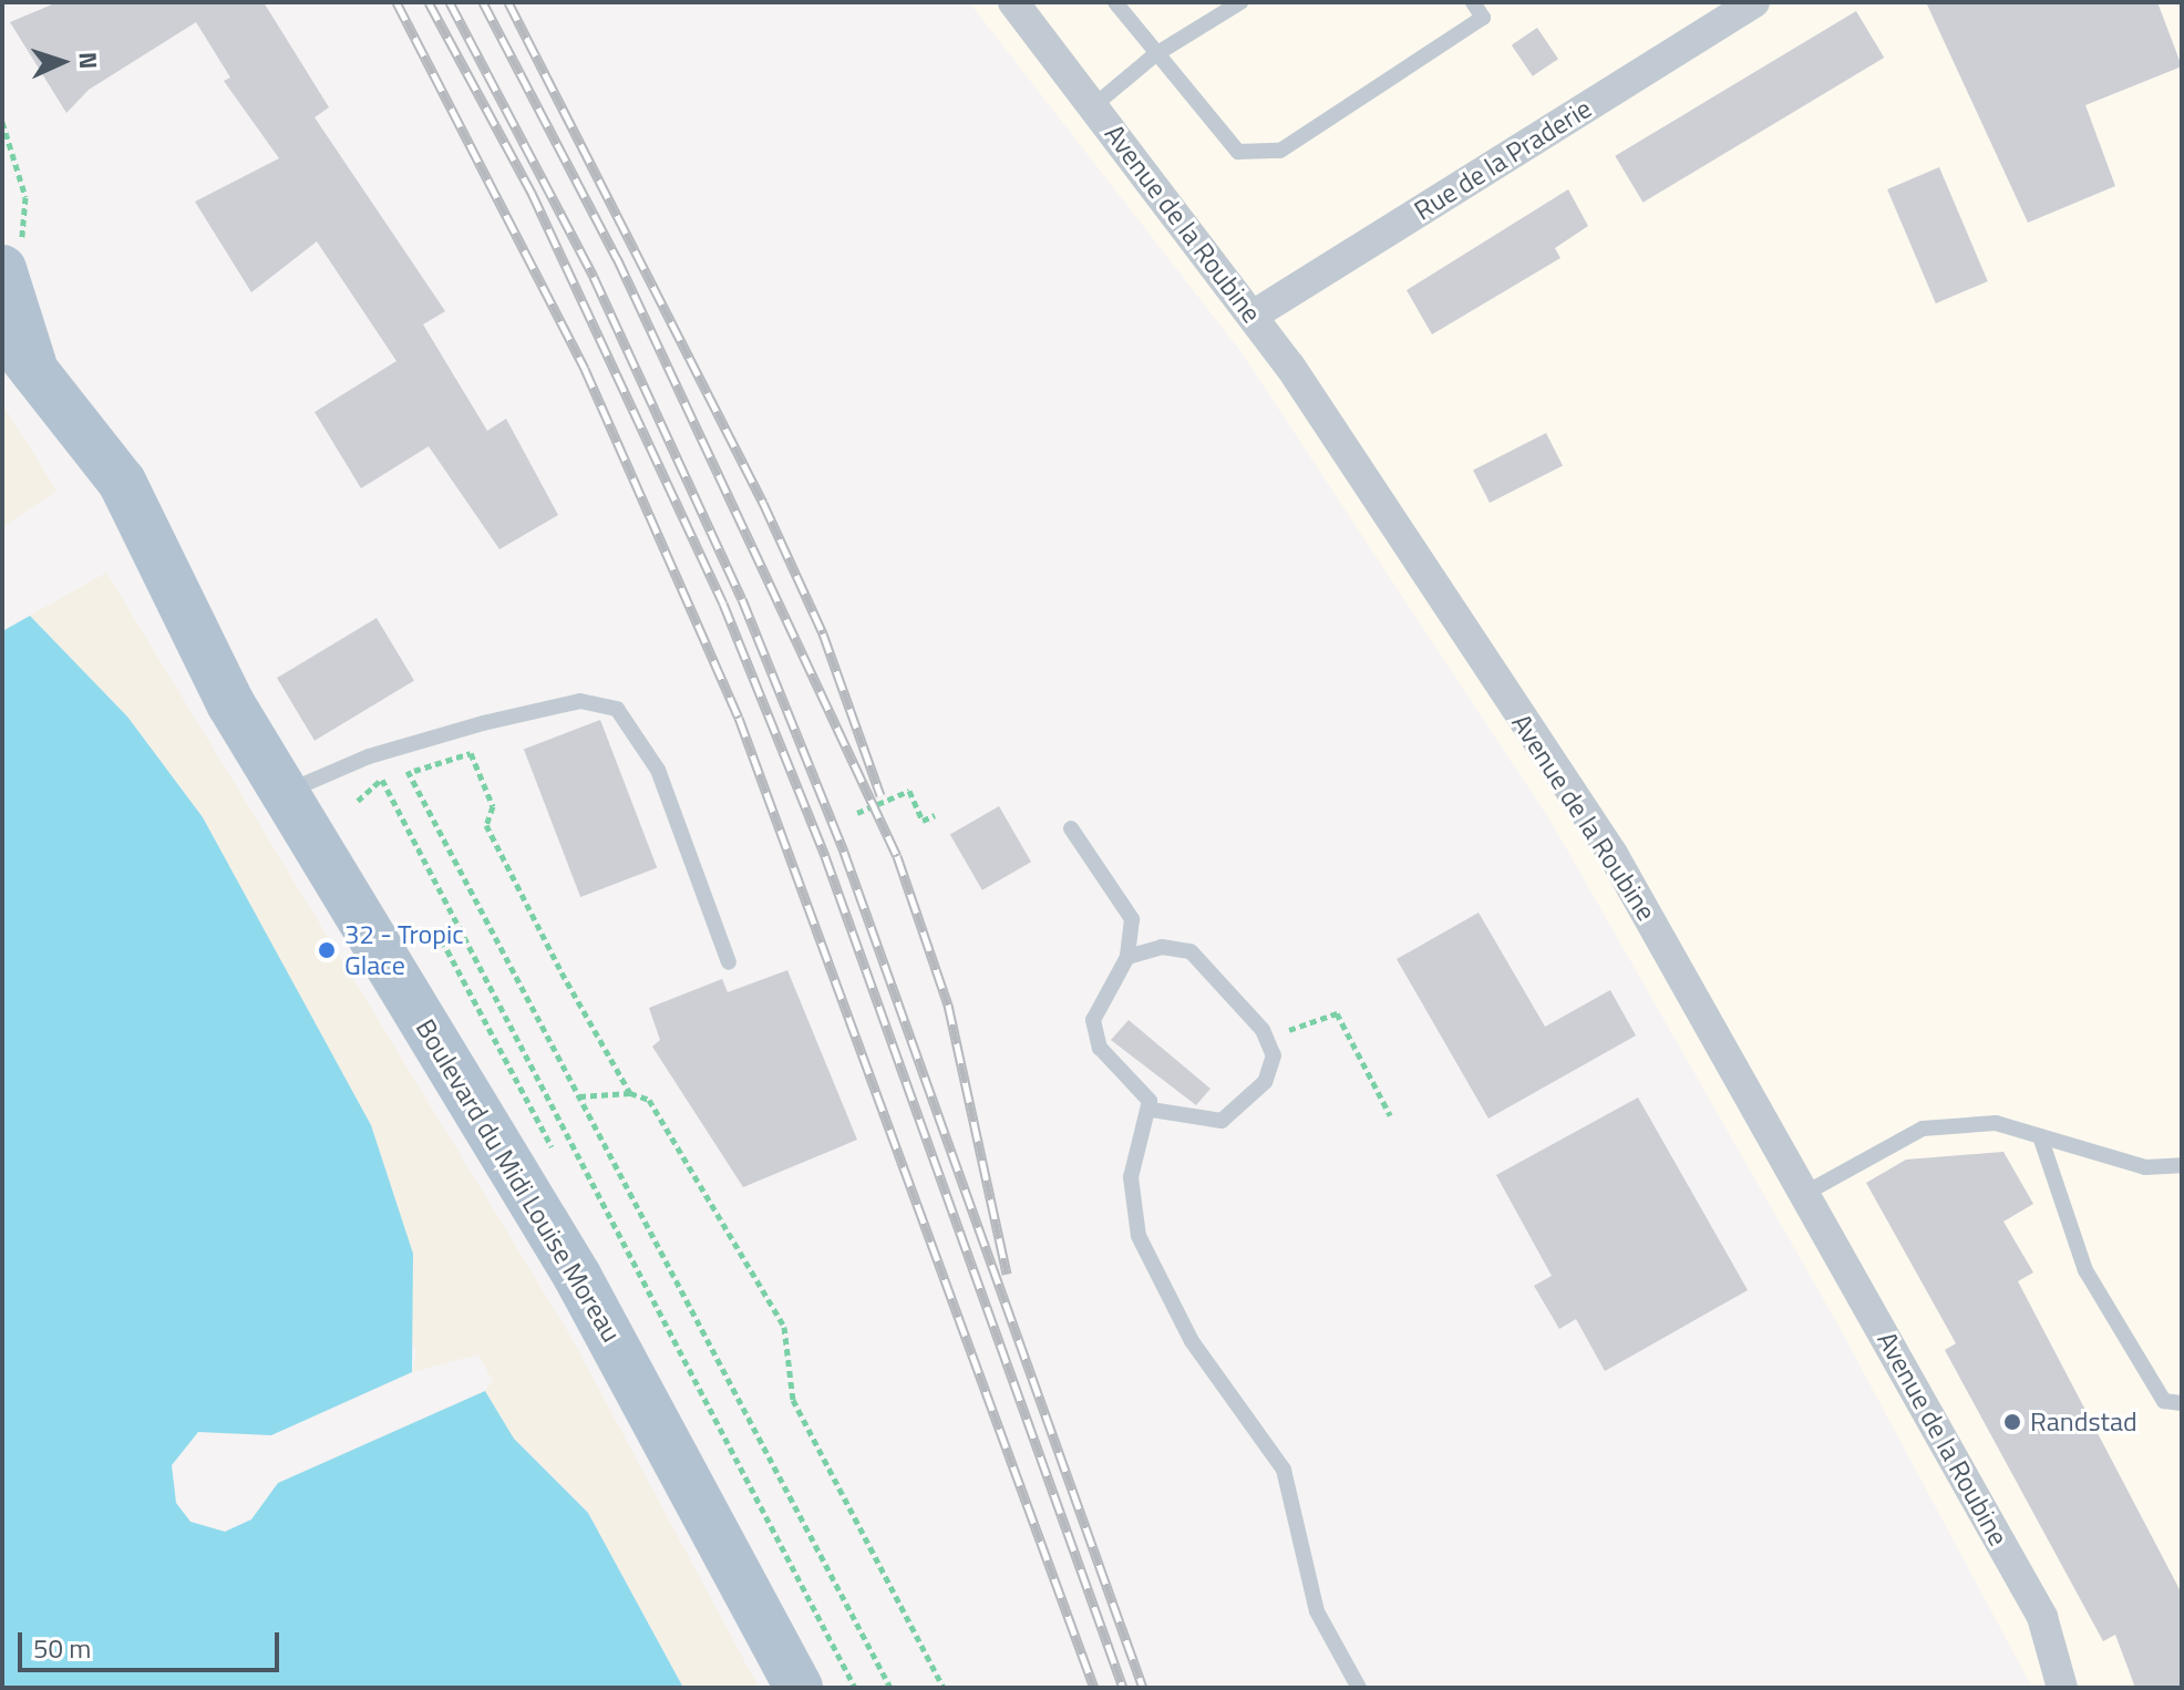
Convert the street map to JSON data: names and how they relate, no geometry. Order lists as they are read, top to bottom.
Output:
{
  "streets": {
    "main road": ["Boulevard du Midi Louise Moreau"],
    "street": ["Rue de la Praderie", "Avenue de la Roubine"]
  },
  "crossings": [
    ["Rue de la Praderie", "Avenue de la Roubine"]
  ],
  "places": ["32 - Tropic Glace", "Randstad"],
  "scale_bar": "50 m",
  "north": "right"
}
